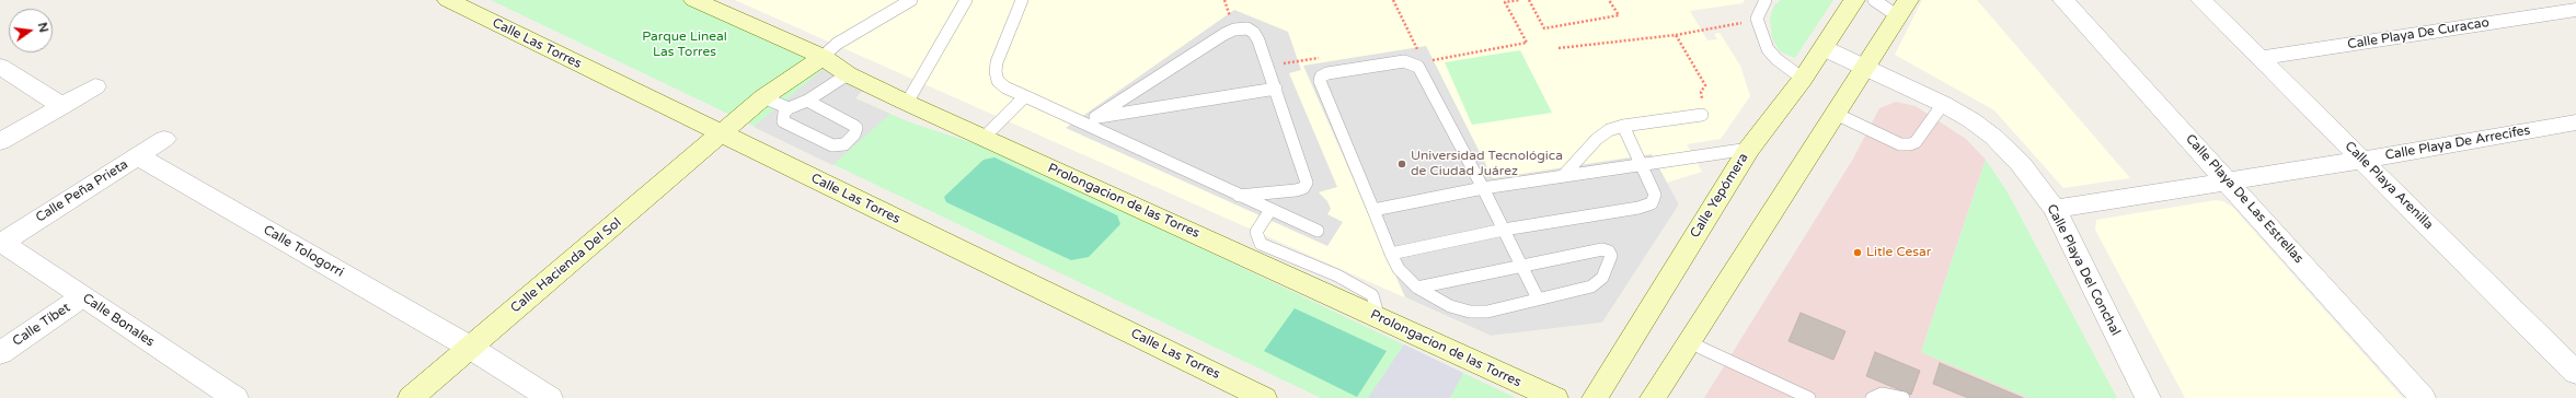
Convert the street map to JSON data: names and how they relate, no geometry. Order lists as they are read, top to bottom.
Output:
{
  "streets": {
    "main road": [
      "Calle Las Torres",
      "Calle Yepómera",
      "Prolongacion de las Torres",
      "Calle Hacienda Del Sol"
    ],
    "street": [
      "Calle Playa De Curacao",
      "Calle Playa De Arrecifes",
      "Calle Playa Arenilla",
      "Calle Peña Prieta",
      "Calle Playa De Las Estrellas",
      "Calle Tologorri",
      "Calle Playa Del Conchal",
      "Calle Bonales",
      "Calle Tíbet"
    ]
  },
  "crossings": [
    ["Calle Playa De Curacao", "Calle Playa Arenilla"],
    ["Calle Las Torres", "Calle Hacienda Del Sol"],
    ["Calle Playa De Arrecifes", "Calle Playa Arenilla"],
    ["Calle Playa De Arrecifes", "Calle Playa De Las Estrellas"],
    ["Calle Playa De Arrecifes", "Calle Playa Del Conchal"],
    ["Calle Peña Prieta", "Calle Tologorri"],
    ["Calle Peña Prieta", "Calle Bonales"],
    ["Calle Yepómera", "Calle Playa Del Conchal"],
    ["Prolongacion de las Torres", "Calle Hacienda Del Sol"],
    ["Calle Tologorri", "Calle Hacienda Del Sol"],
    ["Calle Bonales", "Calle Tíbet"]
  ],
  "parks": ["Parque Lineal Las Torres"],
  "places": ["Universidad Tecnológica de Ciudad Juárez", "Litle Cesar"],
  "north": "right"
}
